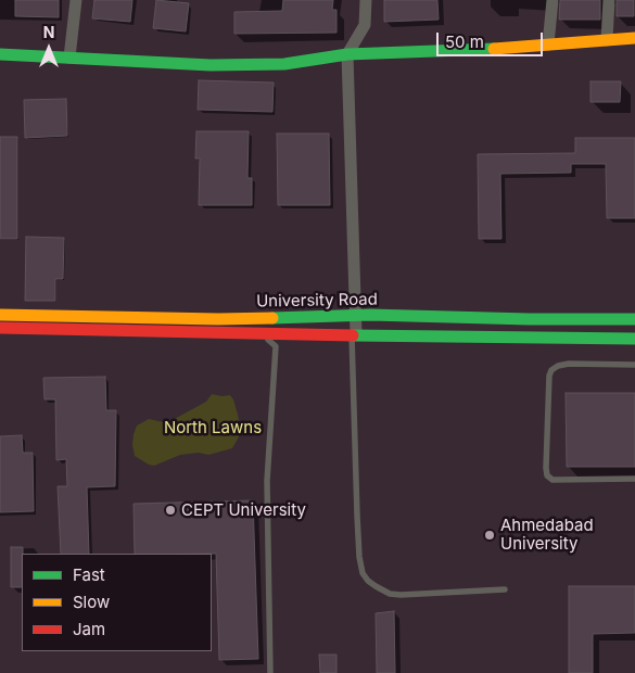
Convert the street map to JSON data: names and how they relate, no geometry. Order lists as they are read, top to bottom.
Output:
{
  "streets": {
    "street": ["University Road"]
  },
  "parks": ["North Lawns"],
  "places": ["CEPT University", "Ahmedabad University"],
  "legend": ["Fast", "Slow", "Jam"],
  "scale_bar": "50 m",
  "north": "top"
}
